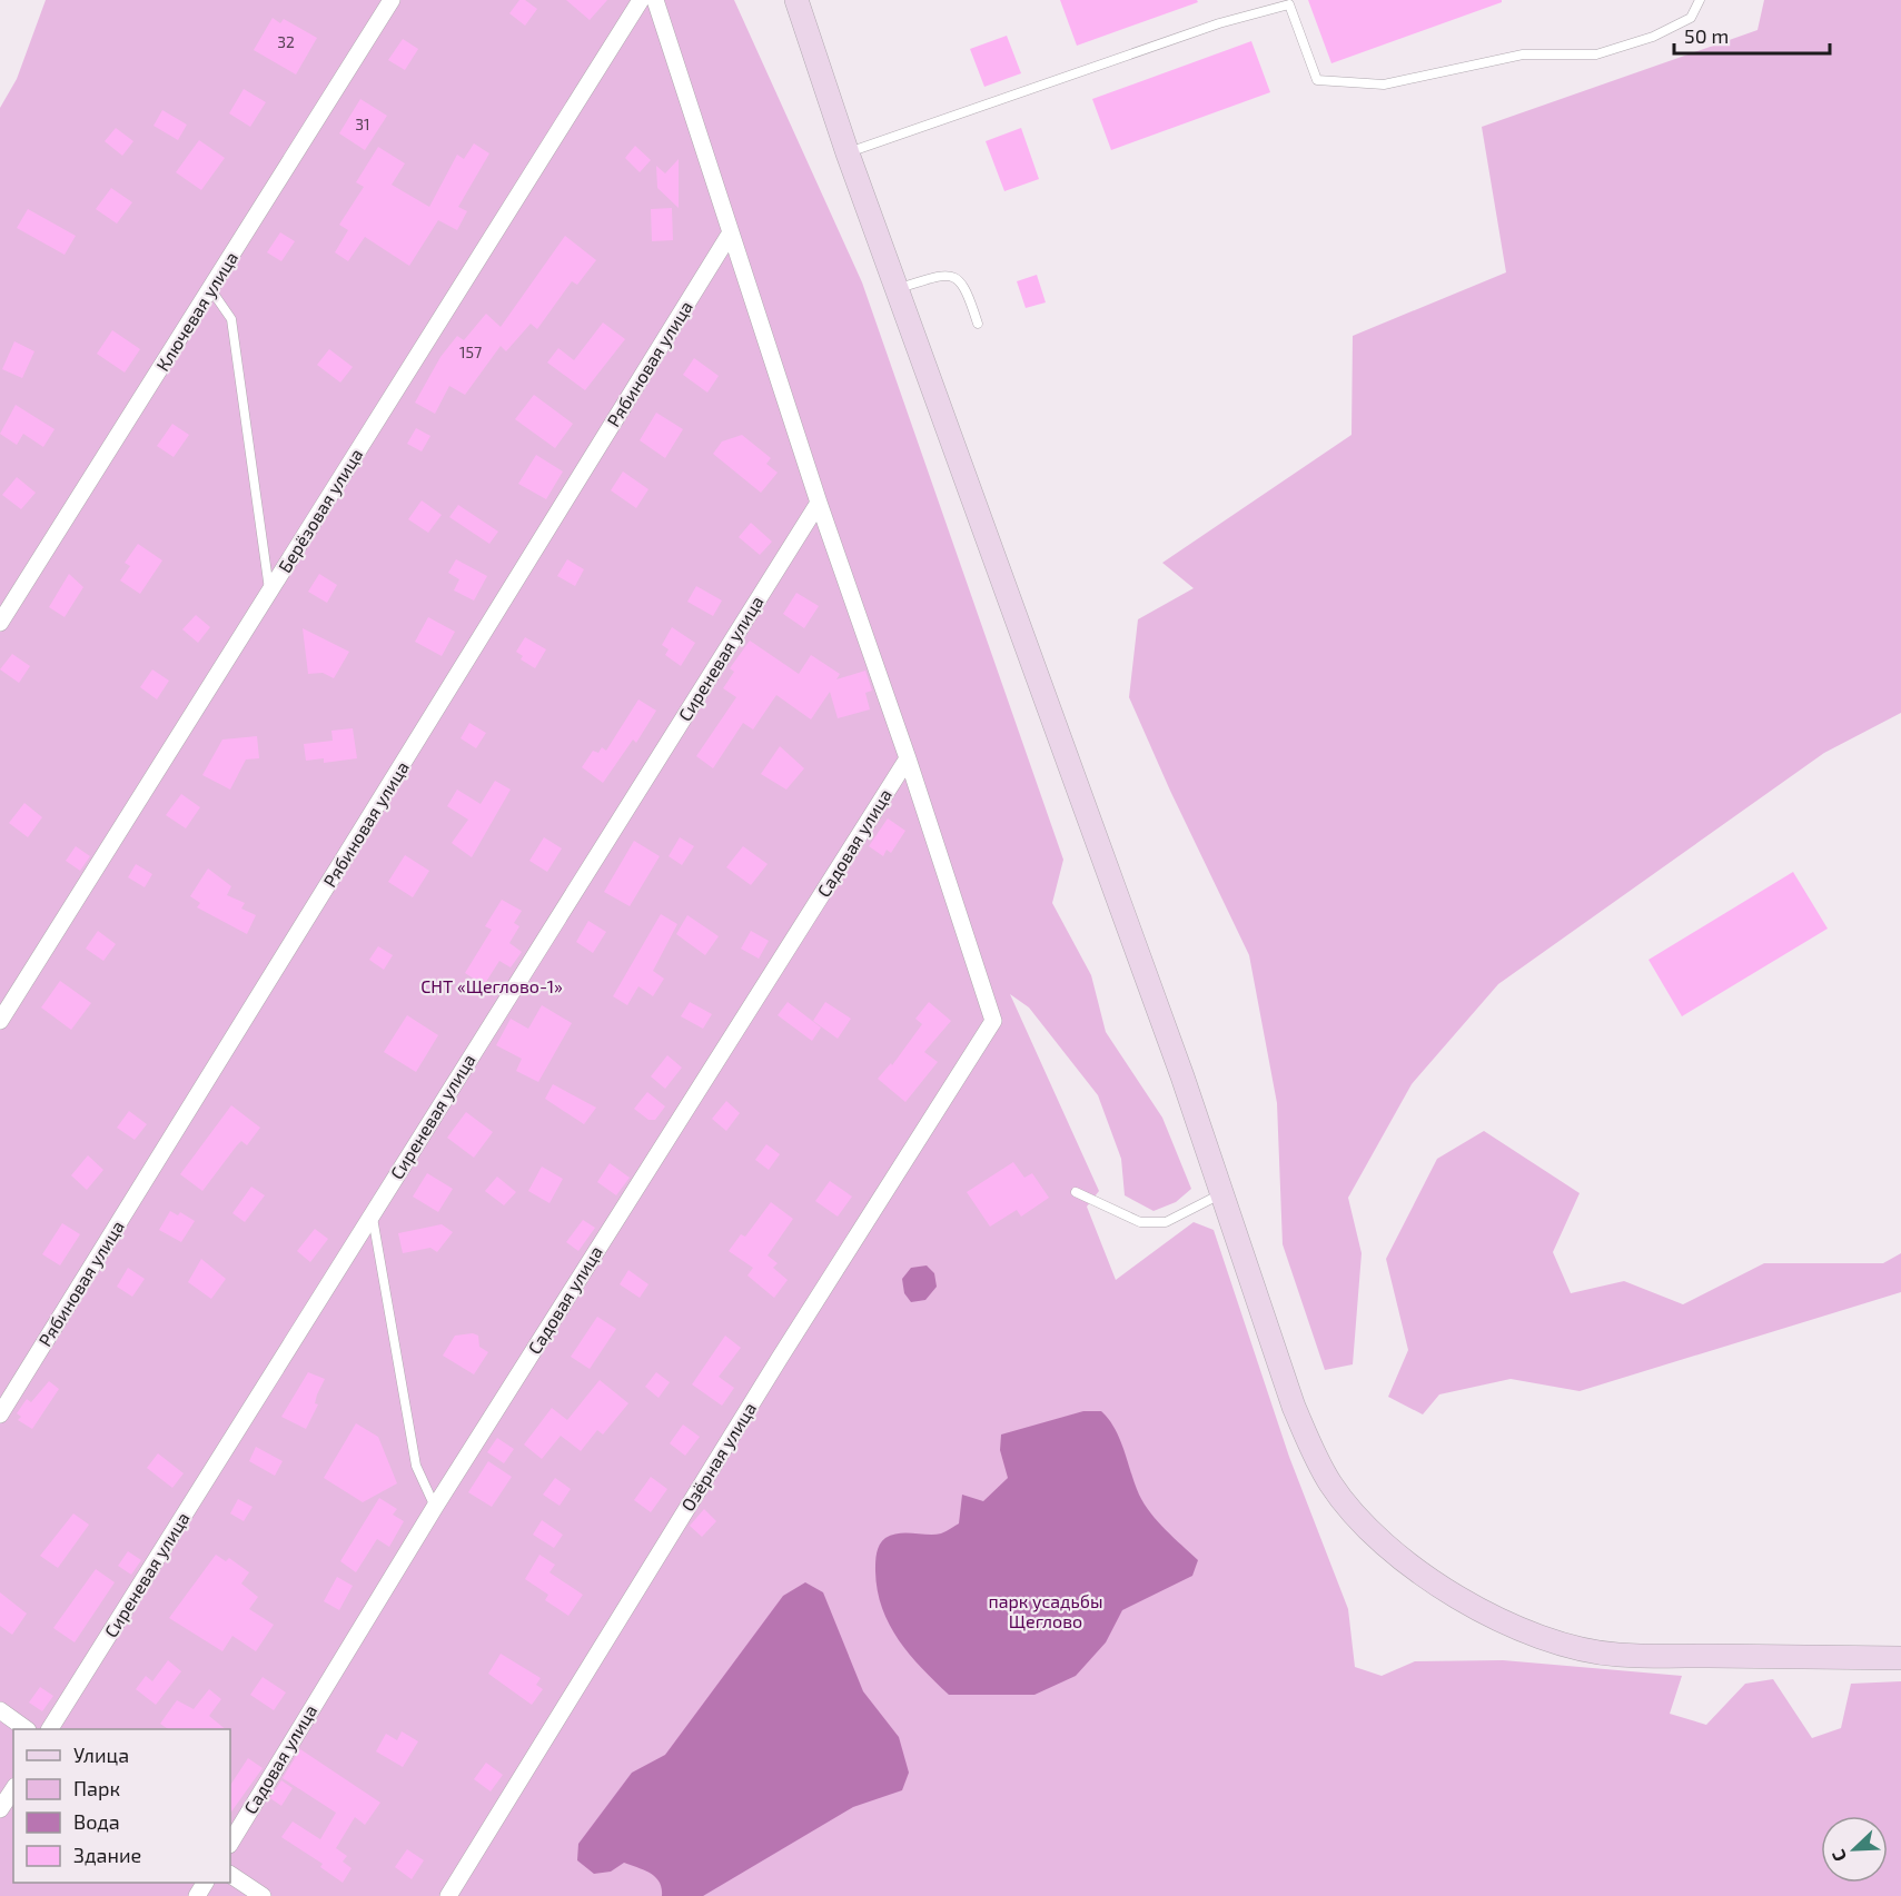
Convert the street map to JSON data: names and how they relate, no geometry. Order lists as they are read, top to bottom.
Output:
{
  "streets": {
    "street": [
      "Ключевая улица",
      "Рябиновая улица",
      "Берёзовая улица",
      "Сиреневая улица",
      "Садовая улица",
      "Озёрная улица"
    ]
  },
  "crossings": [
    ["Садовая улица", "Озёрная улица"]
  ],
  "parks": ["СНТ «Щеглово-1»", "парк усадьбы Щеглово"],
  "house_numbers": ["32", "31", "157"],
  "legend": [
    "Улица",
    "Парк",
    "Вода",
    "Здание"
  ],
  "scale_bar": "50 m",
  "north": "bottom left"
}
